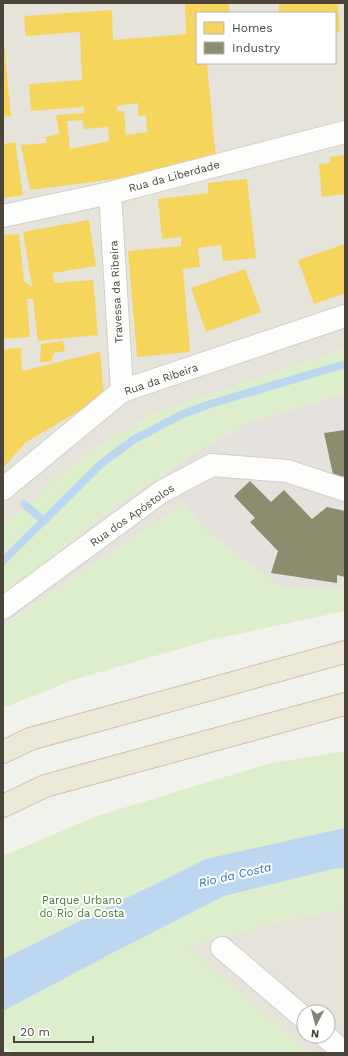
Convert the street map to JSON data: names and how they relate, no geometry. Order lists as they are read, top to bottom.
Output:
{
  "streets": {
    "street": [
      "Rua da Liberdade",
      "Travessa da Ribeira",
      "Rua da Ribeira",
      "Rua dos Apóstolos"
    ]
  },
  "crossings": [
    ["Rua da Liberdade", "Travessa da Ribeira"],
    ["Travessa da Ribeira", "Rua da Ribeira"]
  ],
  "water": ["Rio da Costa"],
  "parks": ["Parque Urbano do Rio da Costa"],
  "legend": ["Homes", "Industry"],
  "scale_bar": "20 m",
  "north": "bottom"
}
